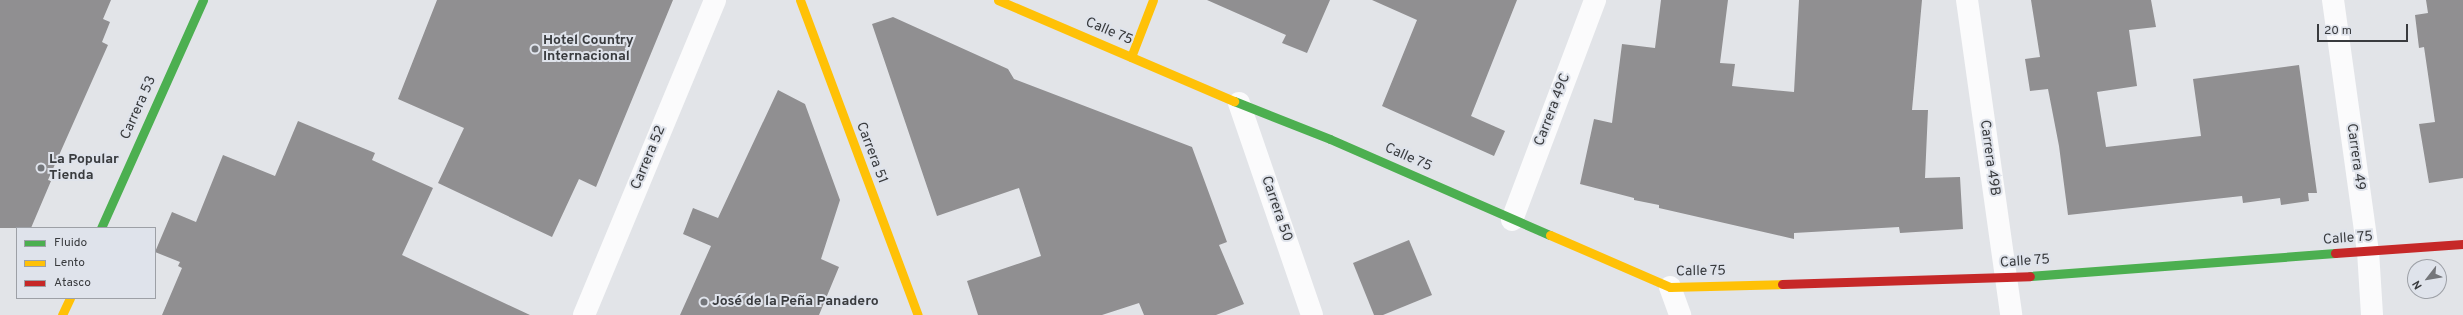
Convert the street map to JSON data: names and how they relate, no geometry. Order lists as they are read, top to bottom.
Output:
{
  "streets": {
    "street": [
      "Calle 75",
      "Carrera 53",
      "Carrera 49C",
      "Carrera 51",
      "Carrera 49",
      "Carrera 52",
      "Carrera 49B",
      "Carrera 50"
    ]
  },
  "crossings": [
    ["Calle 75", "Carrera 49C"],
    ["Calle 75", "Carrera 49"],
    ["Calle 75", "Carrera 49B"],
    ["Calle 75", "Carrera 50"]
  ],
  "places": ["Hotel Country Internacional", "La Popular Tienda", "José de la Peña Panadero"],
  "legend": ["Fluido", "Lento", "Atasco"],
  "scale_bar": "20 m",
  "north": "bottom left"
}
